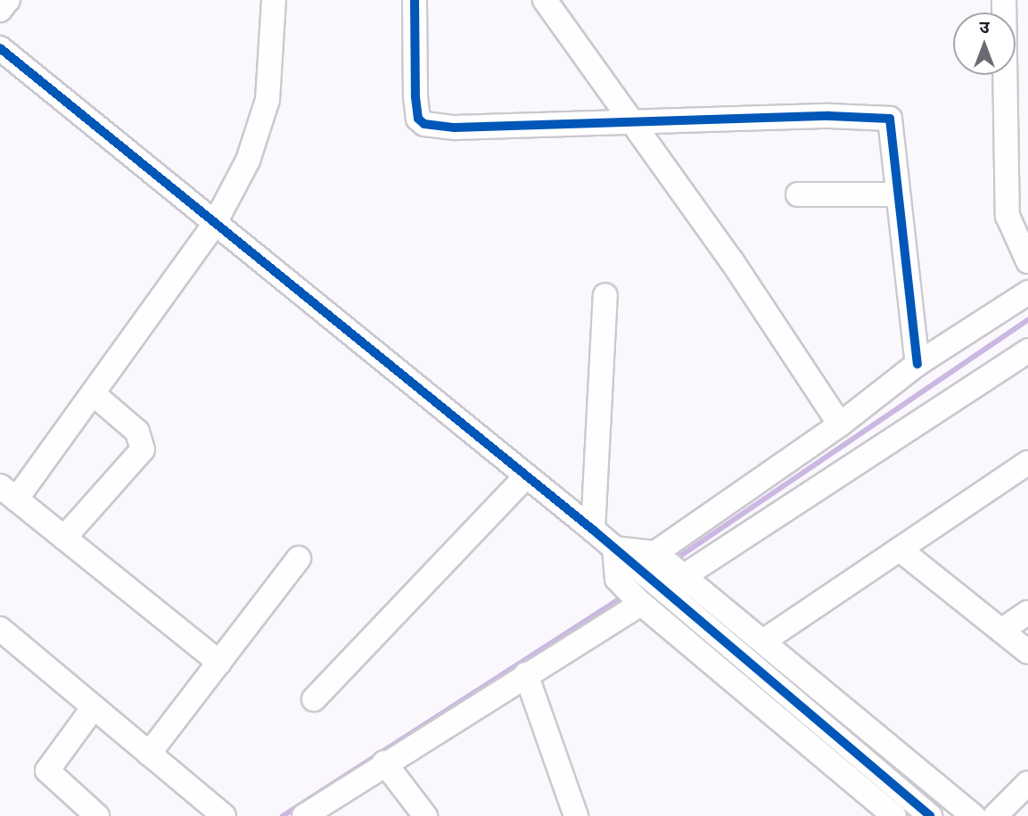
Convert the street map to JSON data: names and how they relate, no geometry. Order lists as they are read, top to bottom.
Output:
{
  "north": "top"
}
